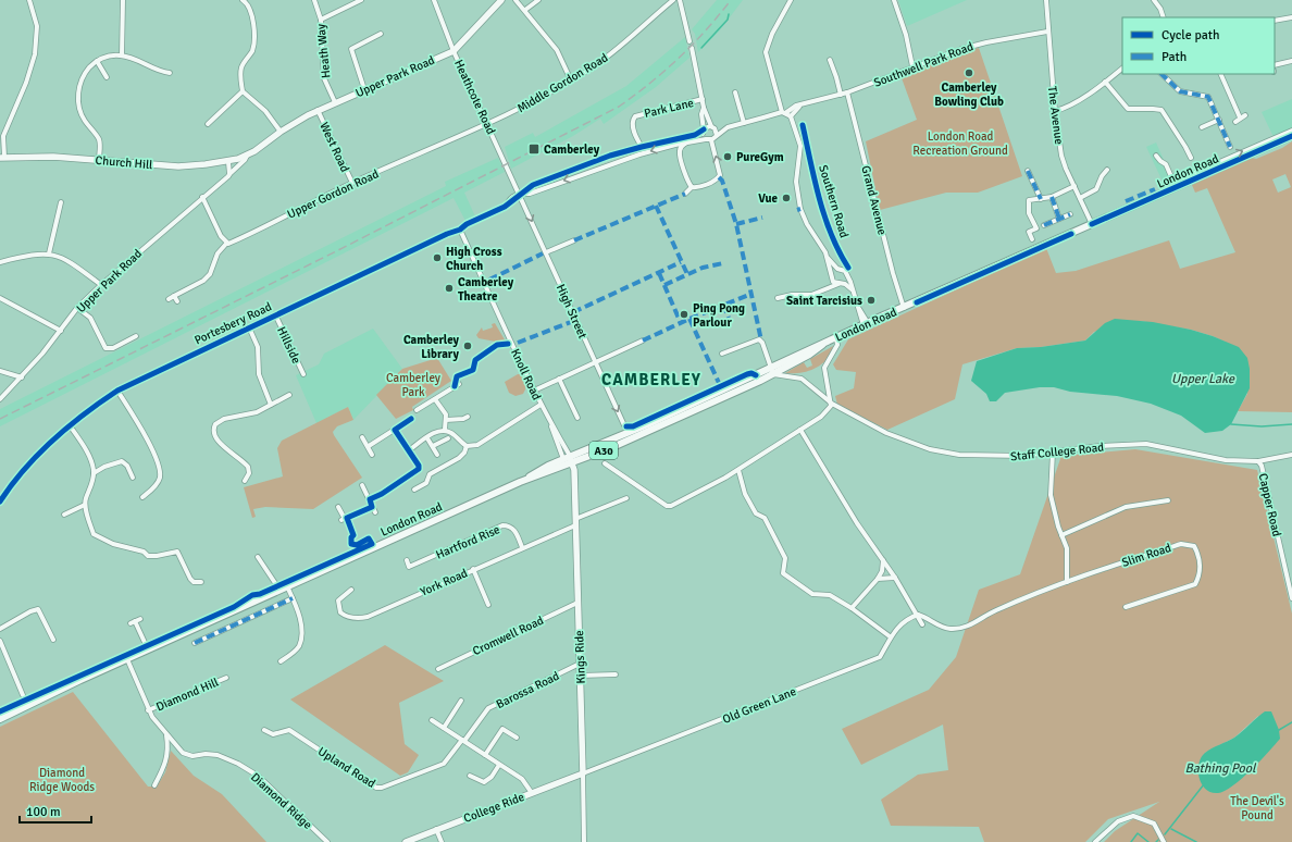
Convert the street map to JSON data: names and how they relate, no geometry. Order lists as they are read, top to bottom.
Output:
{
  "streets": {
    "main road": ["London Road", "A30"],
    "street": [
      "Heath Way",
      "Southwell Park Road",
      "Upper Park Road",
      "Middle Gordon Road",
      "Heathcote Road",
      "Park Lane",
      "The Avenue",
      "West Road",
      "Church Hill",
      "Upper Gordon Road",
      "Grand Avenue",
      "Southern Road",
      "High Street",
      "Portesbery Road",
      "Hillside",
      "Knoll Road",
      "Staff College Road",
      "Capper Road",
      "Hartford Rise",
      "Slim Road",
      "York Road",
      "Cromwell Road",
      "Kings Ride",
      "Barossa Road",
      "Diamond Hill",
      "Old Green Lane",
      "Upland Road",
      "Diamond Ridge",
      "College Ride"
    ]
  },
  "crossings": [
    ["Heath Way", "Upper Park Road"],
    ["Southwell Park Road", "The Avenue"],
    ["Southwell Park Road", "Grand Avenue"],
    ["Southwell Park Road", "Portesbery Road"],
    ["Upper Park Road", "Heathcote Road"],
    ["Upper Park Road", "West Road"],
    ["Upper Park Road", "Church Hill"],
    ["Middle Gordon Road", "Heathcote Road"],
    ["Middle Gordon Road", "Upper Gordon Road"],
    ["Heathcote Road", "Upper Gordon Road"],
    ["Heathcote Road", "High Street"],
    ["Heathcote Road", "Portesbery Road"],
    ["Park Lane", "Portesbery Road"],
    ["The Avenue", "London Road"],
    ["West Road", "Upper Gordon Road"],
    ["London Road", "Grand Avenue"],
    ["London Road", "High Street"],
    ["London Road", "Knoll Road"],
    ["London Road", "Staff College Road"],
    ["London Road", "Kings Ride"],
    ["London Road", "Diamond Ridge"],
    ["High Street", "Portesbery Road"],
    ["Portesbery Road", "Hillside"],
    ["Portesbery Road", "Knoll Road"],
    ["Knoll Road", "Kings Ride"],
    ["Staff College Road", "Capper Road"],
    ["Hartford Rise", "York Road"],
    ["Slim Road", "Old Green Lane"],
    ["York Road", "Kings Ride"],
    ["Cromwell Road", "Kings Ride"],
    ["Kings Ride", "Barossa Road"],
    ["Kings Ride", "Old Green Lane"],
    ["Kings Ride", "College Ride"],
    ["Barossa Road", "Upland Road"],
    ["Diamond Hill", "Diamond Ridge"],
    ["Old Green Lane", "College Ride"]
  ],
  "one_way": ["High Street"],
  "districts": ["CAMBERLEY"],
  "water": ["Upper Lake", "Bathing Pool"],
  "parks": [
    "London Road Recreation Ground",
    "Camberley Park",
    "Diamond Ridge Woods",
    "The Devil's Pound"
  ],
  "places": {
    "other": [
      "Camberley Bowling Club",
      "PureGym",
      "Vue",
      "High Cross Church",
      "Camberley Theatre",
      "Saint Tarcisius",
      "Ping Pong Parlour",
      "Camberley Library"
    ],
    "transit": ["Camberley"]
  },
  "legend": ["Cycle path", "Path"],
  "scale_bar": "100 m"
}
